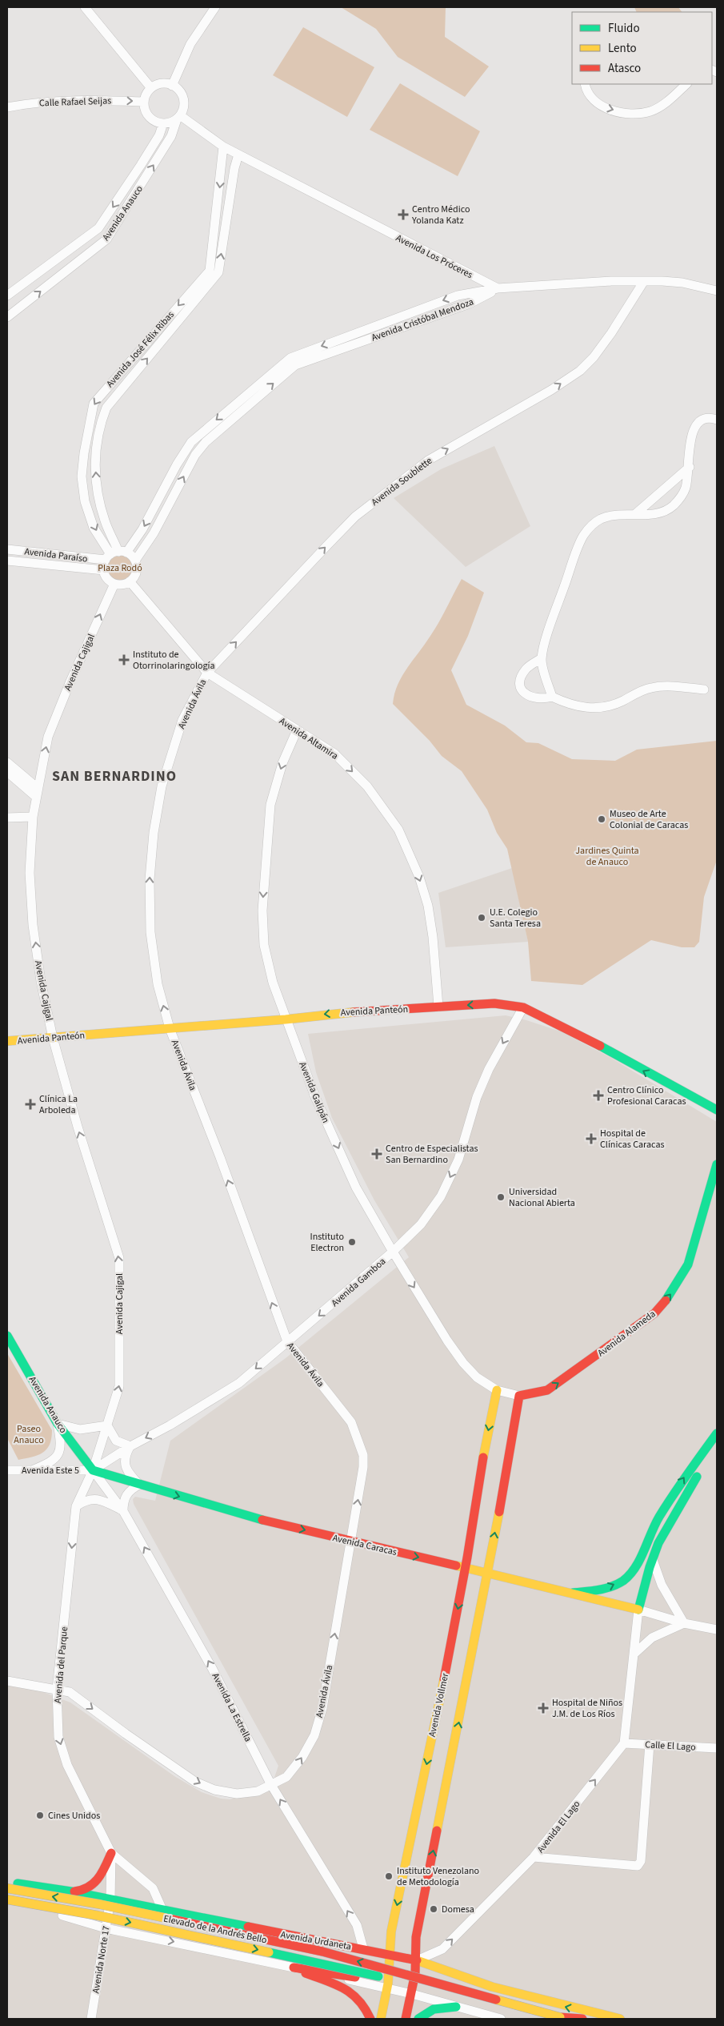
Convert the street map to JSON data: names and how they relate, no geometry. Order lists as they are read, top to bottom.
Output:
{
  "streets": {
    "main road": [
      "Avenida Anauco",
      "Avenida Panteón",
      "Avenida Alameda",
      "Avenida Caracas",
      "Avenida Vollmer",
      "Elevado de la Andrés Bello",
      "Avenida Urdaneta"
    ],
    "street": [
      "Calle Rafael Seijas",
      "Avenida Los Próceres",
      "Avenida Cristóbal Mendoza",
      "Avenida José Félix Ribas",
      "Avenida Soublette",
      "Avenida Paraíso",
      "Avenida Cajigal",
      "Avenida Ávila",
      "Avenida Altamira",
      "Avenida Galipán",
      "Avenida Gamboa",
      "Avenida Este 5",
      "Avenida del Parque",
      "Avenida La Estrella",
      "Calle El Lago",
      "Avenida El Lago",
      "Avenida Norte 17"
    ]
  },
  "crossings": [
    ["Calle Rafael Seijas", "Avenida Anauco"],
    ["Calle Rafael Seijas", "Avenida Los Próceres"],
    ["Avenida Anauco", "Avenida Los Próceres"],
    ["Avenida Anauco", "Avenida Cajigal"],
    ["Avenida Anauco", "Avenida Gamboa"],
    ["Avenida Anauco", "Avenida Este 5"],
    ["Avenida Anauco", "Avenida Caracas"],
    ["Avenida Anauco", "Avenida del Parque"],
    ["Avenida Anauco", "Avenida La Estrella"],
    ["Avenida Los Próceres", "Avenida Cristóbal Mendoza"],
    ["Avenida Los Próceres", "Avenida José Félix Ribas"],
    ["Avenida Cristóbal Mendoza", "Avenida José Félix Ribas"],
    ["Avenida Cristóbal Mendoza", "Avenida Paraíso"],
    ["Avenida Cristóbal Mendoza", "Avenida Cajigal"],
    ["Avenida Cristóbal Mendoza", "Avenida Altamira"],
    ["Avenida José Félix Ribas", "Avenida Paraíso"],
    ["Avenida José Félix Ribas", "Avenida Cajigal"],
    ["Avenida José Félix Ribas", "Avenida Altamira"],
    ["Avenida Soublette", "Avenida Ávila"],
    ["Avenida Soublette", "Avenida Altamira"],
    ["Avenida Paraíso", "Avenida Cajigal"],
    ["Avenida Paraíso", "Avenida Altamira"],
    ["Avenida Cajigal", "Avenida Altamira"],
    ["Avenida Cajigal", "Avenida Panteón"],
    ["Avenida Cajigal", "Avenida Gamboa"],
    ["Avenida Cajigal", "Avenida Este 5"],
    ["Avenida Cajigal", "Avenida Caracas"],
    ["Avenida Cajigal", "Avenida del Parque"],
    ["Avenida Cajigal", "Avenida La Estrella"],
    ["Avenida Ávila", "Avenida Altamira"],
    ["Avenida Ávila", "Avenida Panteón"],
    ["Avenida Ávila", "Avenida Gamboa"],
    ["Avenida Ávila", "Avenida Caracas"],
    ["Avenida Ávila", "Avenida del Parque"],
    ["Avenida Ávila", "Avenida La Estrella"],
    ["Avenida Altamira", "Avenida Panteón"],
    ["Avenida Altamira", "Avenida Galipán"],
    ["Avenida Panteón", "Avenida Galipán"],
    ["Avenida Panteón", "Avenida Gamboa"],
    ["Avenida Galipán", "Avenida Gamboa"],
    ["Avenida Galipán", "Avenida Alameda"],
    ["Avenida Galipán", "Avenida Vollmer"],
    ["Avenida Gamboa", "Avenida Este 5"],
    ["Avenida Gamboa", "Avenida Caracas"],
    ["Avenida Gamboa", "Avenida del Parque"],
    ["Avenida Gamboa", "Avenida La Estrella"],
    ["Avenida Este 5", "Avenida Caracas"],
    ["Avenida Este 5", "Avenida del Parque"],
    ["Avenida Este 5", "Avenida La Estrella"],
    ["Avenida Caracas", "Avenida del Parque"],
    ["Avenida Caracas", "Avenida Vollmer"],
    ["Avenida Caracas", "Avenida La Estrella"],
    ["Avenida del Parque", "Avenida La Estrella"],
    ["Avenida del Parque", "Avenida Urdaneta"],
    ["Avenida del Parque", "Avenida Norte 17"],
    ["Avenida Vollmer", "Avenida Urdaneta"],
    ["Avenida La Estrella", "Avenida Urdaneta"],
    ["Calle El Lago", "Avenida El Lago"],
    ["Avenida El Lago", "Avenida Urdaneta"],
    ["Avenida Urdaneta", "Avenida Norte 17"]
  ],
  "one_way": [
    "Calle Rafael Seijas",
    "Avenida Soublette",
    "Avenida Cajigal",
    "Avenida Altamira",
    "Avenida Panteón",
    "Avenida Galipán",
    "Avenida Gamboa",
    "Avenida Alameda",
    "Avenida Caracas",
    "Avenida del Parque",
    "Avenida La Estrella",
    "Avenida El Lago"
  ],
  "districts": ["SAN BERNARDINO"],
  "parks": ["Plaza Rodó", "Jardines Quinta de Anauco", "Paseo Anauco"],
  "places": {
    "health": [
      "Centro Médico Yolanda Katz",
      "Instituto de Otorrinolaringología",
      "Centro Clínico Profesional Caracas",
      "Clínica La Arboleda",
      "Hospital de Clínicas Caracas",
      "Centro de Especialistas San Bernardino",
      "Hospital de Niños J.M. de Los Ríos"
    ],
    "other": [
      "Museo de Arte Colonial de Caracas",
      "U.E. Colegio Santa Teresa",
      "Universidad Nacional Abierta",
      "Instituto Electron",
      "Cines Unidos",
      "Instituto Venezolano de Metodología",
      "Domesa"
    ]
  },
  "legend": ["Fluido", "Lento", "Atasco"]
}
